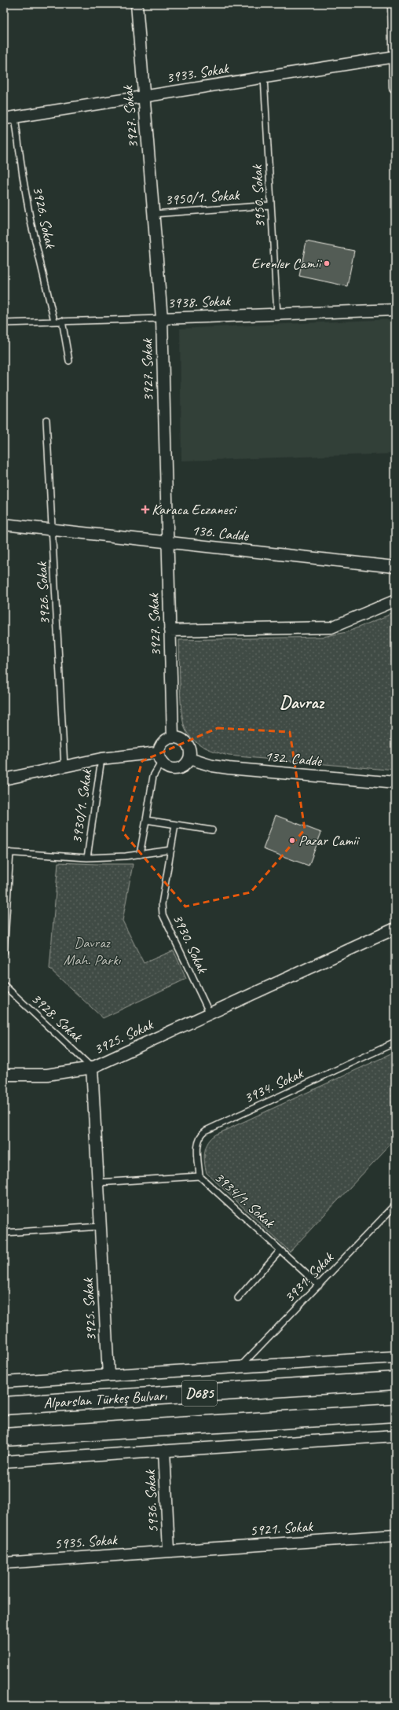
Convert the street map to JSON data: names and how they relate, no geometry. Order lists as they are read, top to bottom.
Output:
{
  "streets": {
    "highway": ["D685", "Alparslan Türkeş Bulvarı"],
    "street": [
      "3933. Sokak",
      "3927. Sokak",
      "3938. Sokak",
      "136. Cadde",
      "132. Cadde",
      "3925. Sokak",
      "5936. Sokak",
      "5921. Sokak",
      "5935. Sokak"
    ],
    "lane": [
      "3950. Sokak",
      "3950/1. Sokak",
      "3926. Sokak",
      "3930/1. Sokak",
      "3930. Sokak",
      "3928. Sokak",
      "3934. Sokak",
      "3934/1. Sokak",
      "3931. Sokak"
    ]
  },
  "crossings": [
    ["3933. Sokak", "3927. Sokak"],
    ["3933. Sokak", "3950. Sokak"],
    ["3933. Sokak", "3926. Sokak"],
    ["3927. Sokak", "3950/1. Sokak"],
    ["3927. Sokak", "3938. Sokak"],
    ["3927. Sokak", "136. Cadde"],
    ["3927. Sokak", "132. Cadde"],
    ["3950. Sokak", "3950/1. Sokak"],
    ["3950. Sokak", "3938. Sokak"],
    ["3926. Sokak", "3938. Sokak"],
    ["3926. Sokak", "136. Cadde"],
    ["3930. Sokak", "3925. Sokak"],
    ["3928. Sokak", "3925. Sokak"],
    ["3925. Sokak", "3934/1. Sokak"],
    ["3934. Sokak", "3934/1. Sokak"],
    ["3934/1. Sokak", "3931. Sokak"],
    ["5936. Sokak", "5921. Sokak"],
    ["5936. Sokak", "5935. Sokak"],
    ["5921. Sokak", "5935. Sokak"]
  ],
  "districts": ["Davraz"],
  "parks": ["Davraz Mah. Parkı"],
  "places": {
    "other": ["Erenler Camii", "Pazar Camii"],
    "health": ["Karaca Eczanesi"]
  }
}
